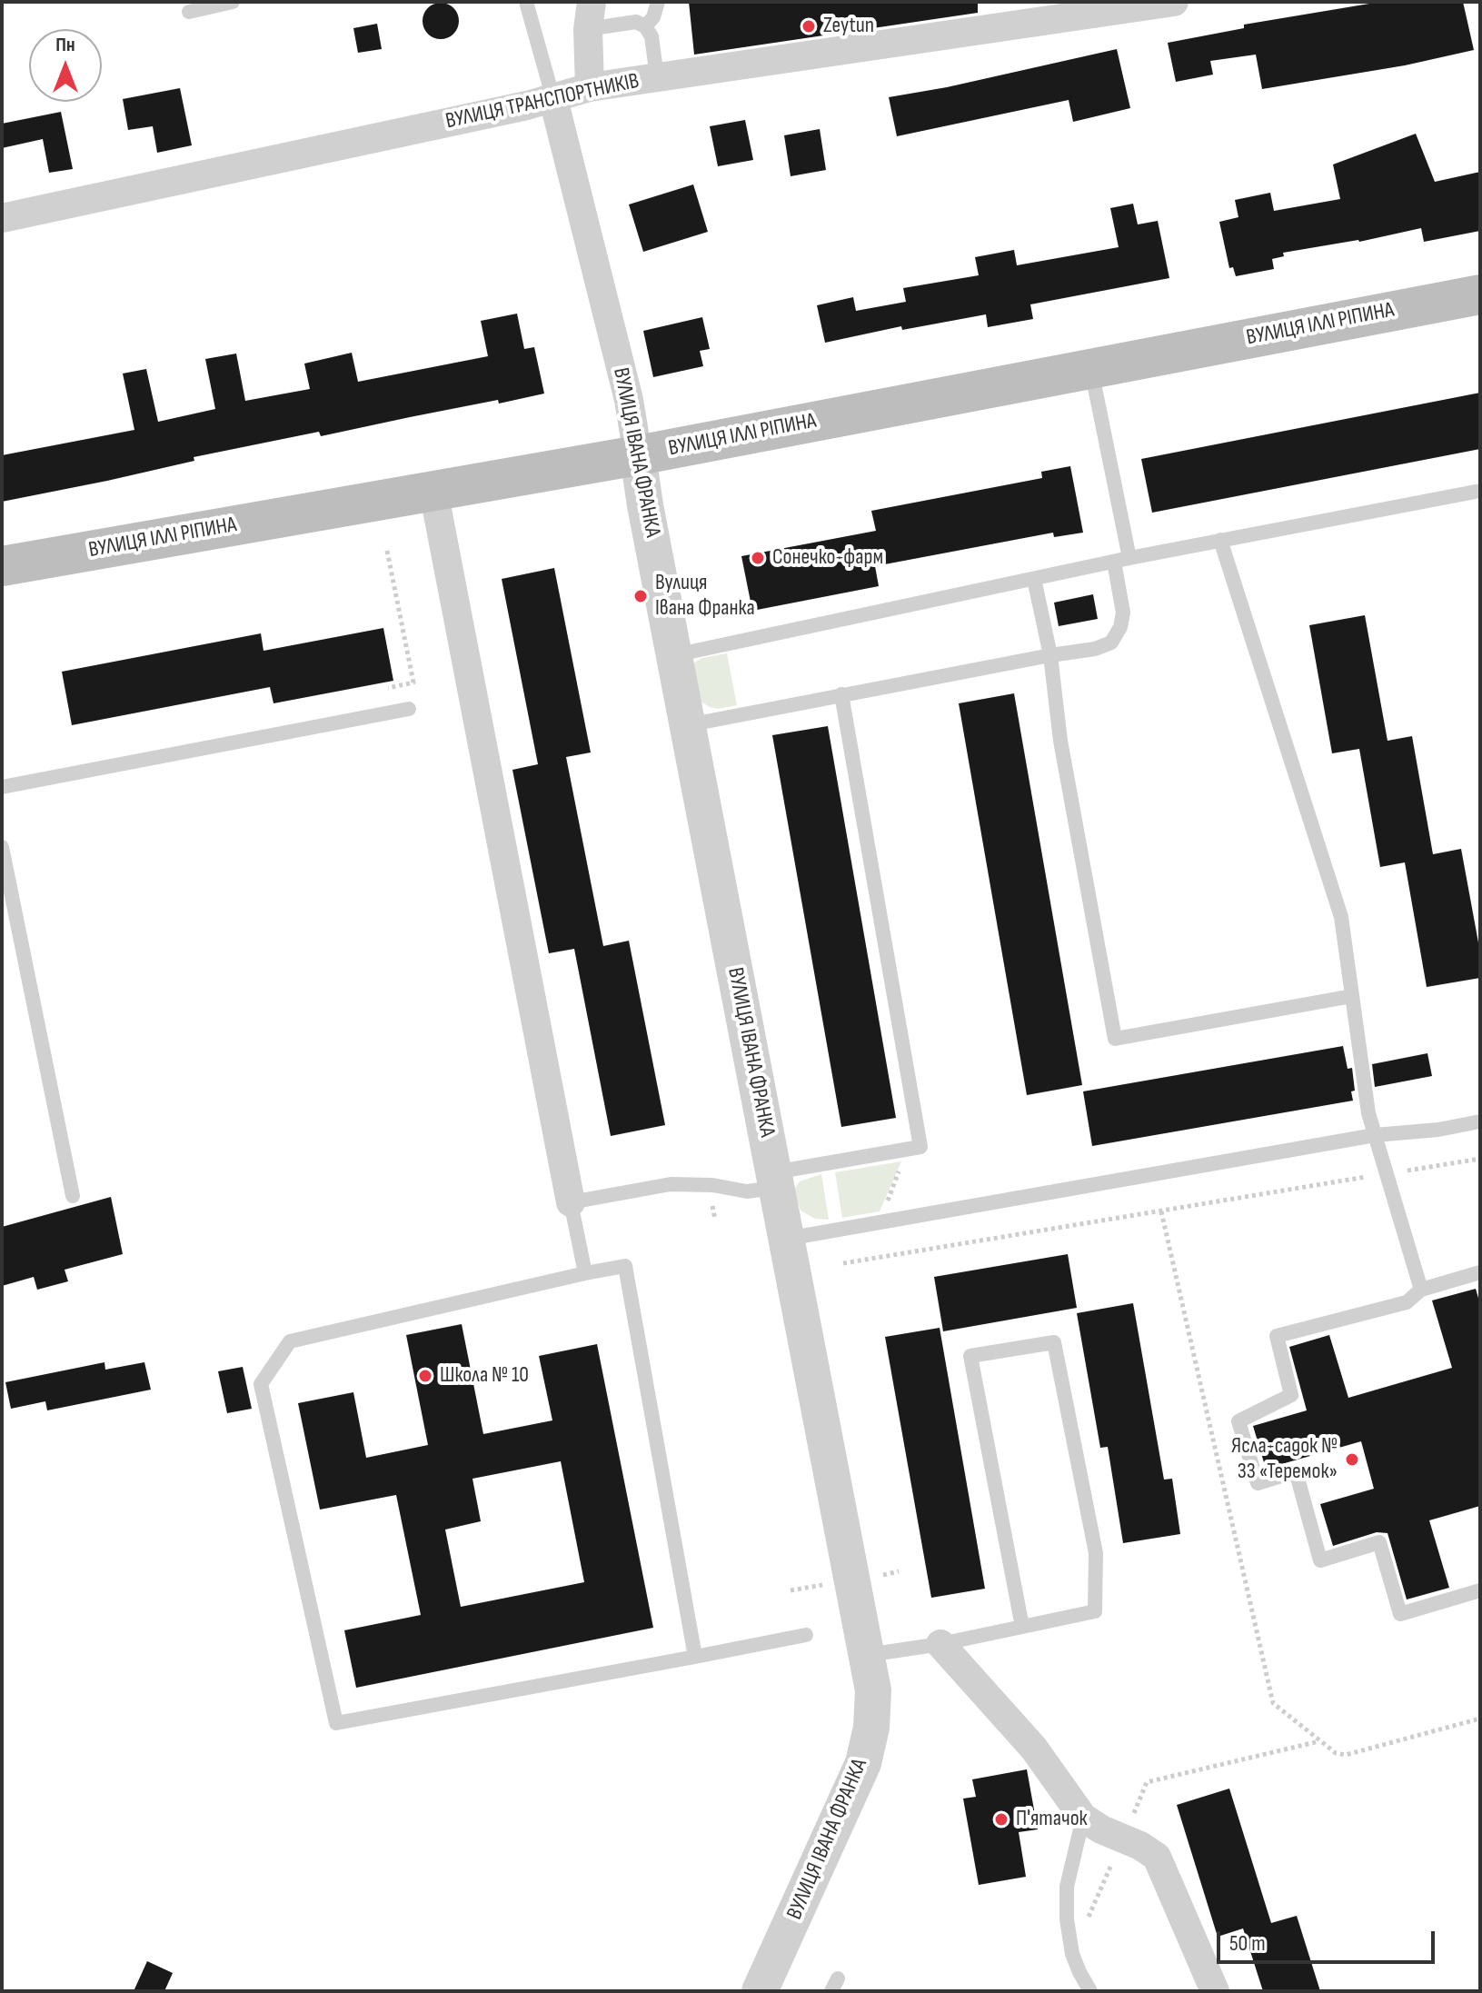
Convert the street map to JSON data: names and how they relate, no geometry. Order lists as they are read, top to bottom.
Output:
{
  "streets": {
    "main road": ["ВУЛИЦЯ ІЛЛІ РІПИНА"],
    "street": ["ВУЛИЦЯ ТРАНСПОРТНИКІВ", "ВУЛИЦЯ ІВАНА ФРАНКА"]
  },
  "crossings": [
    ["ВУЛИЦЯ ТРАНСПОРТНИКІВ", "ВУЛИЦЯ ІВАНА ФРАНКА"],
    ["ВУЛИЦЯ ІЛЛІ РІПИНА", "ВУЛИЦЯ ІВАНА ФРАНКА"]
  ],
  "places": [
    "Zeytun",
    "Сонечко-фарм",
    "Вулиця Івана Франка",
    "Школа № 10",
    "Ясла-садок № 33 «Теремок»",
    "П'ятачок"
  ],
  "scale_bar": "50 m",
  "north": "top"
}
